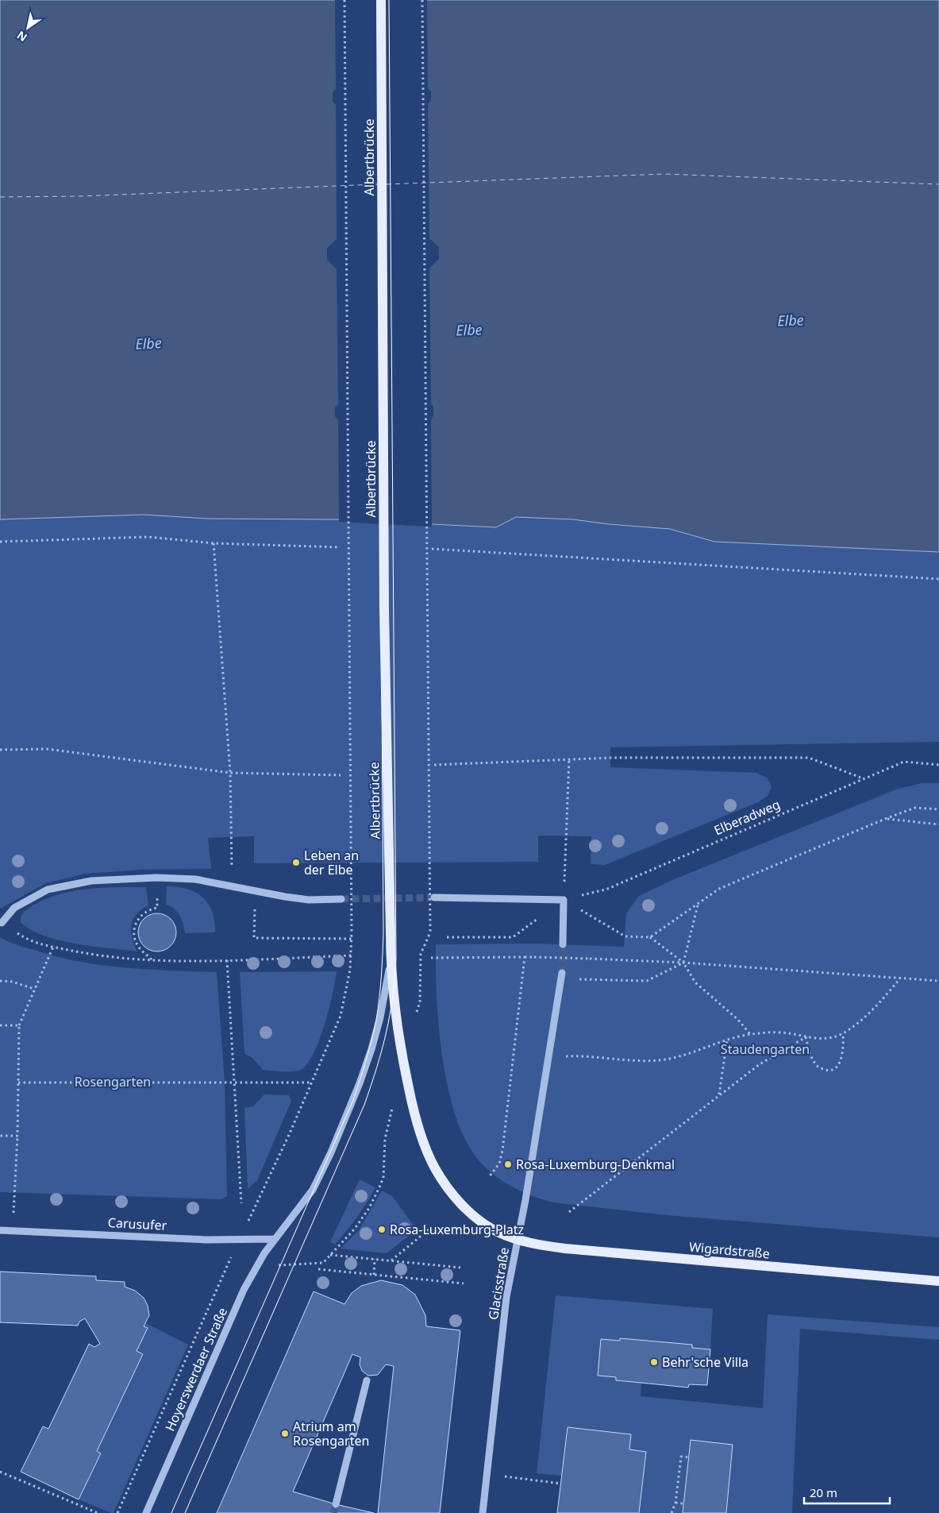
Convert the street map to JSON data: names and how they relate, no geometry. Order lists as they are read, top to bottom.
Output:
{
  "streets": {
    "main road": ["Albertbrücke", "Wigardstraße"],
    "street": ["Carusufer", "Glacisstraße", "Hoyerswerdaer Straße"],
    "path": ["Elberadweg"]
  },
  "crossings": [
    ["Carusufer", "Hoyerswerdaer Straße"],
    ["Wigardstraße", "Glacisstraße"]
  ],
  "water": ["Elbe"],
  "parks": ["Staudengarten", "Rosengarten"],
  "places": [
    "Leben an der Elbe",
    "Rosa-Luxemburg-Denkmal",
    "Rosa-Luxemburg-Platz",
    "Behr'sche Villa",
    "Atrium am Rosengarten"
  ],
  "scale_bar": "20 m",
  "north": "bottom left"
}
